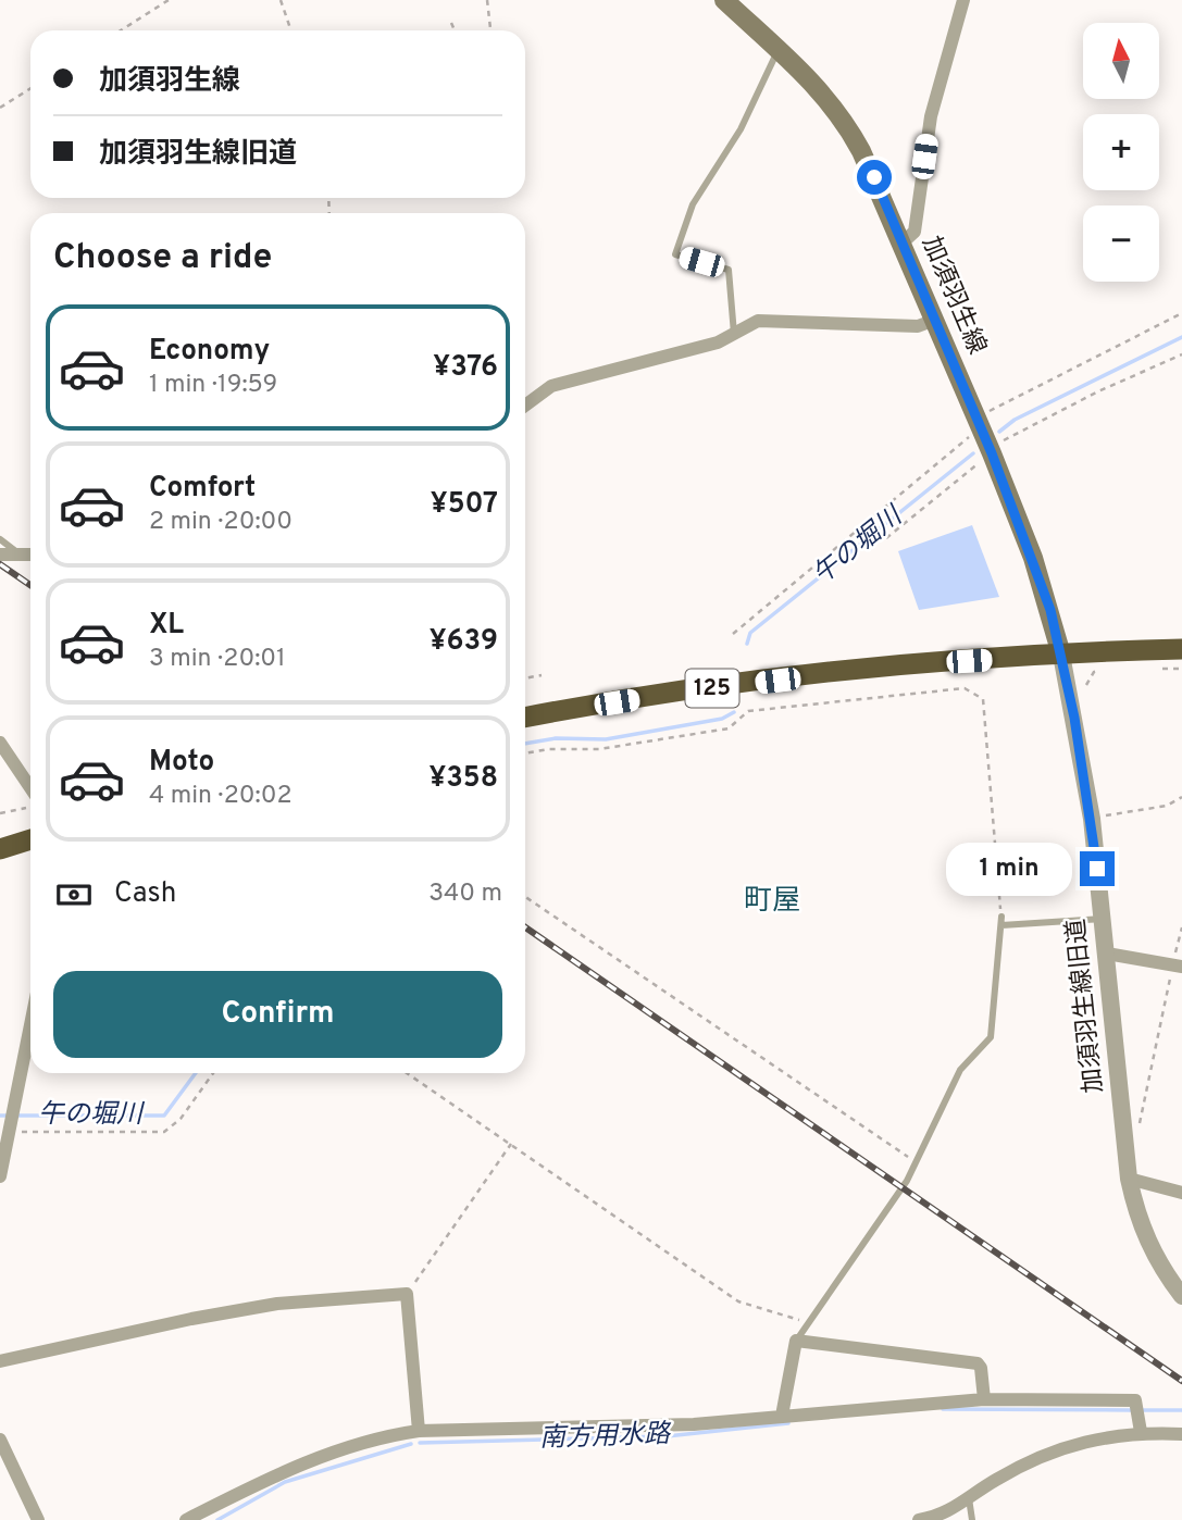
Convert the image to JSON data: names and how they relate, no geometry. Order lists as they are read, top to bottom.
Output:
{
  "streets": {
    "highway": ["125"],
    "main road": ["加須羽生線"],
    "street": ["加須羽生線旧道"]
  },
  "crossings": [
    ["加須羽生線", "125"],
    ["加須羽生線", "加須羽生線旧道"],
    ["125", "加須羽生線旧道"]
  ],
  "districts": ["町屋"],
  "water": ["午の堀川", "南方用水路"],
  "north": "top",
  "page": {
    "map_buttons": ["+", "−"],
    "banner": ["加須羽生線", "加須羽生線旧道"],
    "heading": "Choose a ride",
    "list": [
      {
        "name": "Economy",
        "note": "1 min · 19:59",
        "value": "¥376"
      },
      {
        "name": "Comfort",
        "note": "2 min · 20:00",
        "value": "¥507"
      },
      {
        "name": "XL",
        "note": "3 min · 20:01",
        "value": "¥639"
      },
      {
        "name": "Moto",
        "note": "4 min · 20:02",
        "value": "¥358"
      }
    ],
    "bubble": "1 min",
    "pay": ["Cash", "340 m"],
    "buttons": "Confirm"
  }
}
